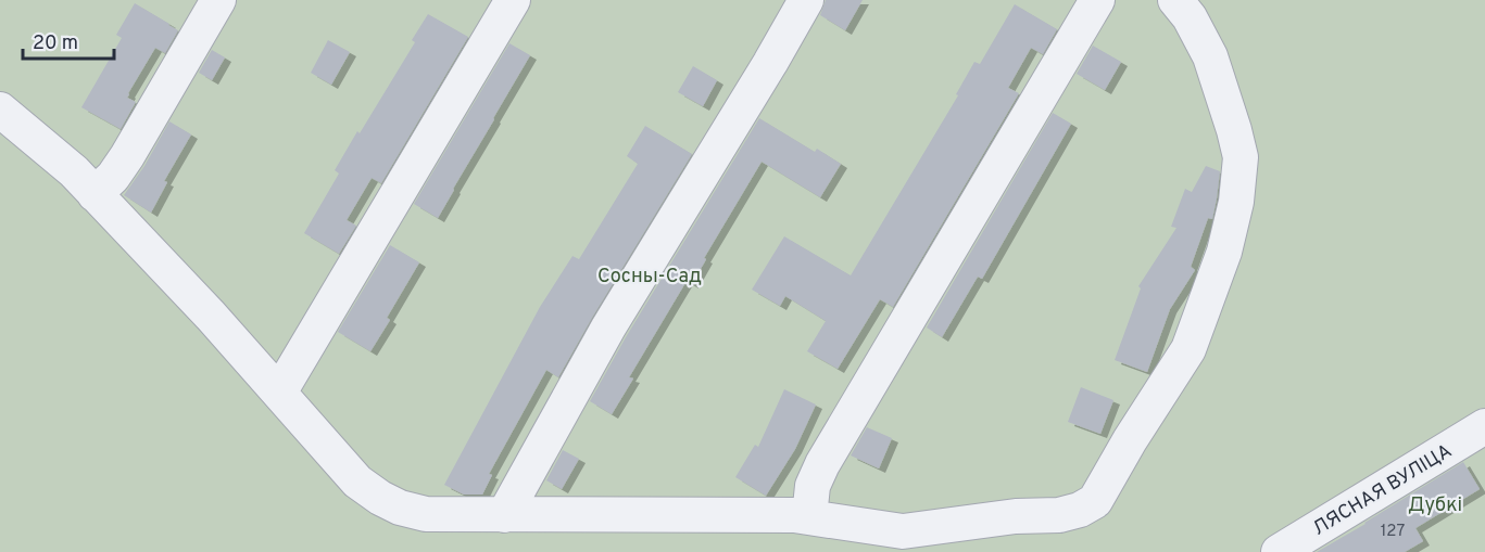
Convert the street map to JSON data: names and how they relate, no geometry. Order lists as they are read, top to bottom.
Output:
{
  "streets": {
    "street": ["ЛЯСНАЯ ВУЛІЦА"]
  },
  "parks": ["Сосны-Сад", "Дубкі"],
  "house_numbers": ["127"],
  "scale_bar": "20 m"
}
